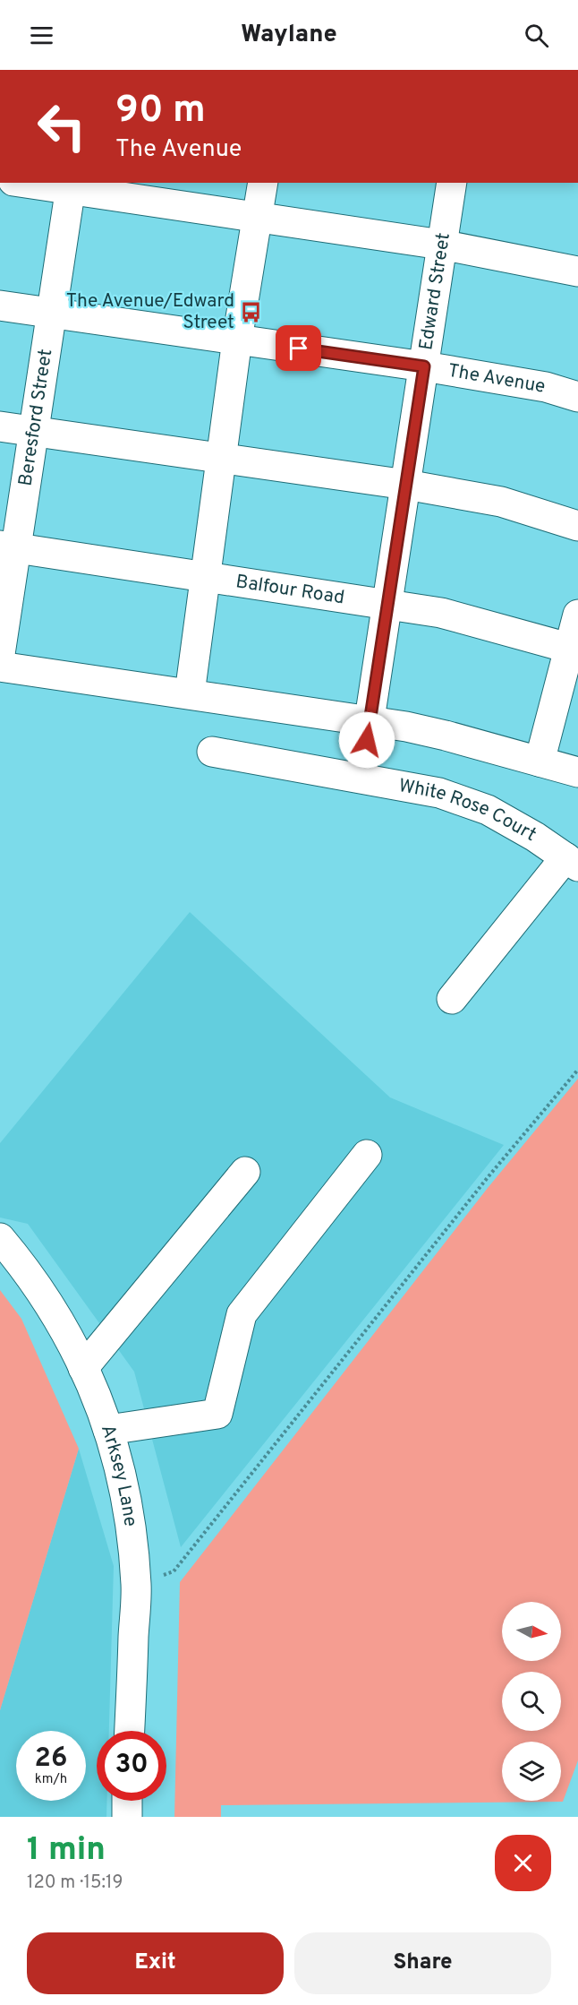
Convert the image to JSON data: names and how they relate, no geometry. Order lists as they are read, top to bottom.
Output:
{
  "streets": {
    "street": [
      "Edward Street",
      "The Avenue",
      "Beresford Street",
      "Balfour Road",
      "White Rose Court",
      "Arksey Lane"
    ]
  },
  "crossings": [
    ["Edward Street", "The Avenue"],
    ["Edward Street", "Balfour Road"],
    ["The Avenue", "Beresford Street"],
    ["Beresford Street", "Balfour Road"]
  ],
  "places": {
    "bus stop": ["The Avenue/Edward Street"]
  },
  "north": "right",
  "page": {
    "header": "Waylane",
    "turn": ["90 m", "The Avenue"],
    "speed": "26 km/h",
    "limit": "30",
    "heading": ["1 min", "120 m · 15:19"],
    "buttons": ["Exit", "Share"]
  }
}
